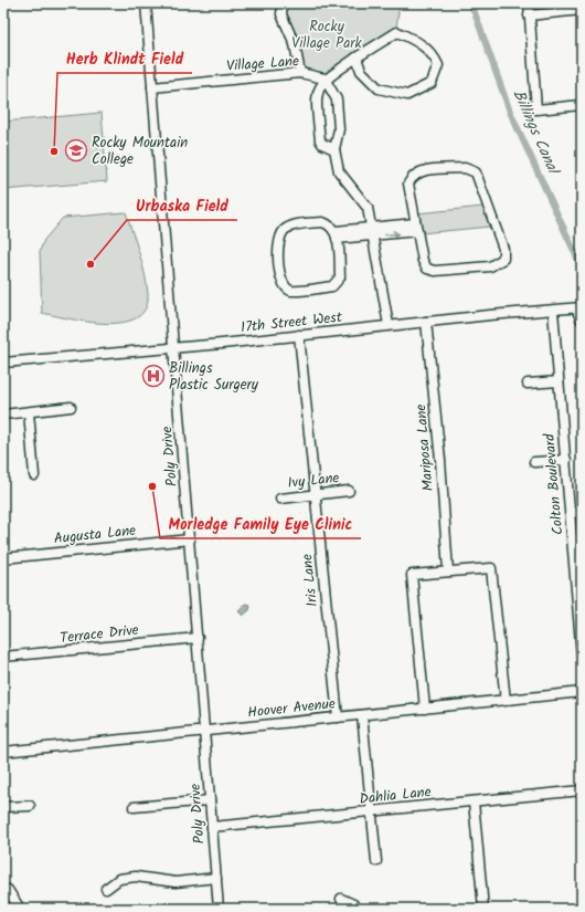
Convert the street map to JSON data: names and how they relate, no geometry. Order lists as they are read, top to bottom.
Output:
{
  "streets": {
    "street": [
      "Village Lane",
      "17th Street West",
      "Mariposa Lane",
      "Poly Drive",
      "Ivy Lane",
      "Colton Boulevard",
      "Augusta Lane",
      "Iris Lane",
      "Terrace Drive",
      "Hoover Avenue",
      "Dahlia Lane"
    ]
  },
  "crossings": [
    ["Village Lane", "Poly Drive"],
    ["17th Street West", "Mariposa Lane"],
    ["17th Street West", "Poly Drive"],
    ["17th Street West", "Colton Boulevard"],
    ["17th Street West", "Iris Lane"],
    ["Poly Drive", "Augusta Lane"],
    ["Poly Drive", "Terrace Drive"],
    ["Poly Drive", "Hoover Avenue"],
    ["Poly Drive", "Dahlia Lane"],
    ["Ivy Lane", "Iris Lane"],
    ["Iris Lane", "Hoover Avenue"]
  ],
  "water": ["Billings Canal"],
  "parks": ["Rocky Village Park"],
  "places": {
    "school or university": ["Rocky Mountain College"],
    "other": ["Herb Klindt Field", "Urbaska Field", "Morledge Family Eye Clinic"],
    "hospital": ["Billings Plastic Surgery"]
  }
}
